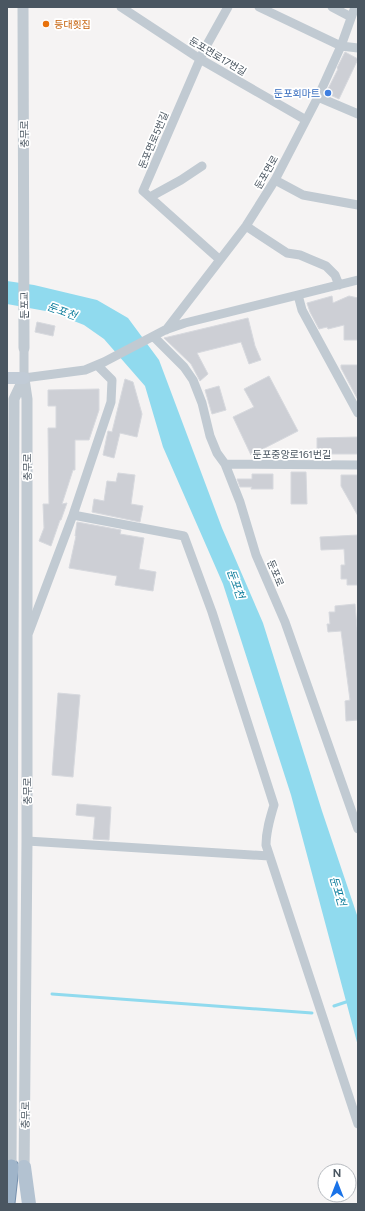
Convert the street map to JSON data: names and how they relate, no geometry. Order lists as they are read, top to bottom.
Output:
{
  "streets": {
    "street": [
      "둔포면로17번길",
      "충무로",
      "둔포면로5번길",
      "둔포면로",
      "둔포교",
      "둔포중앙로161번길",
      "둔포로"
    ]
  },
  "crossings": [
    ["둔포면로17번길", "둔포면로5번길"],
    ["둔포면로17번길", "둔포면로"],
    ["충무로", "둔포교"],
    ["둔포중앙로161번길", "둔포로"]
  ],
  "water": ["둔포천"],
  "places": ["등대횟집", "둔포회마트"],
  "north": "top"
}
